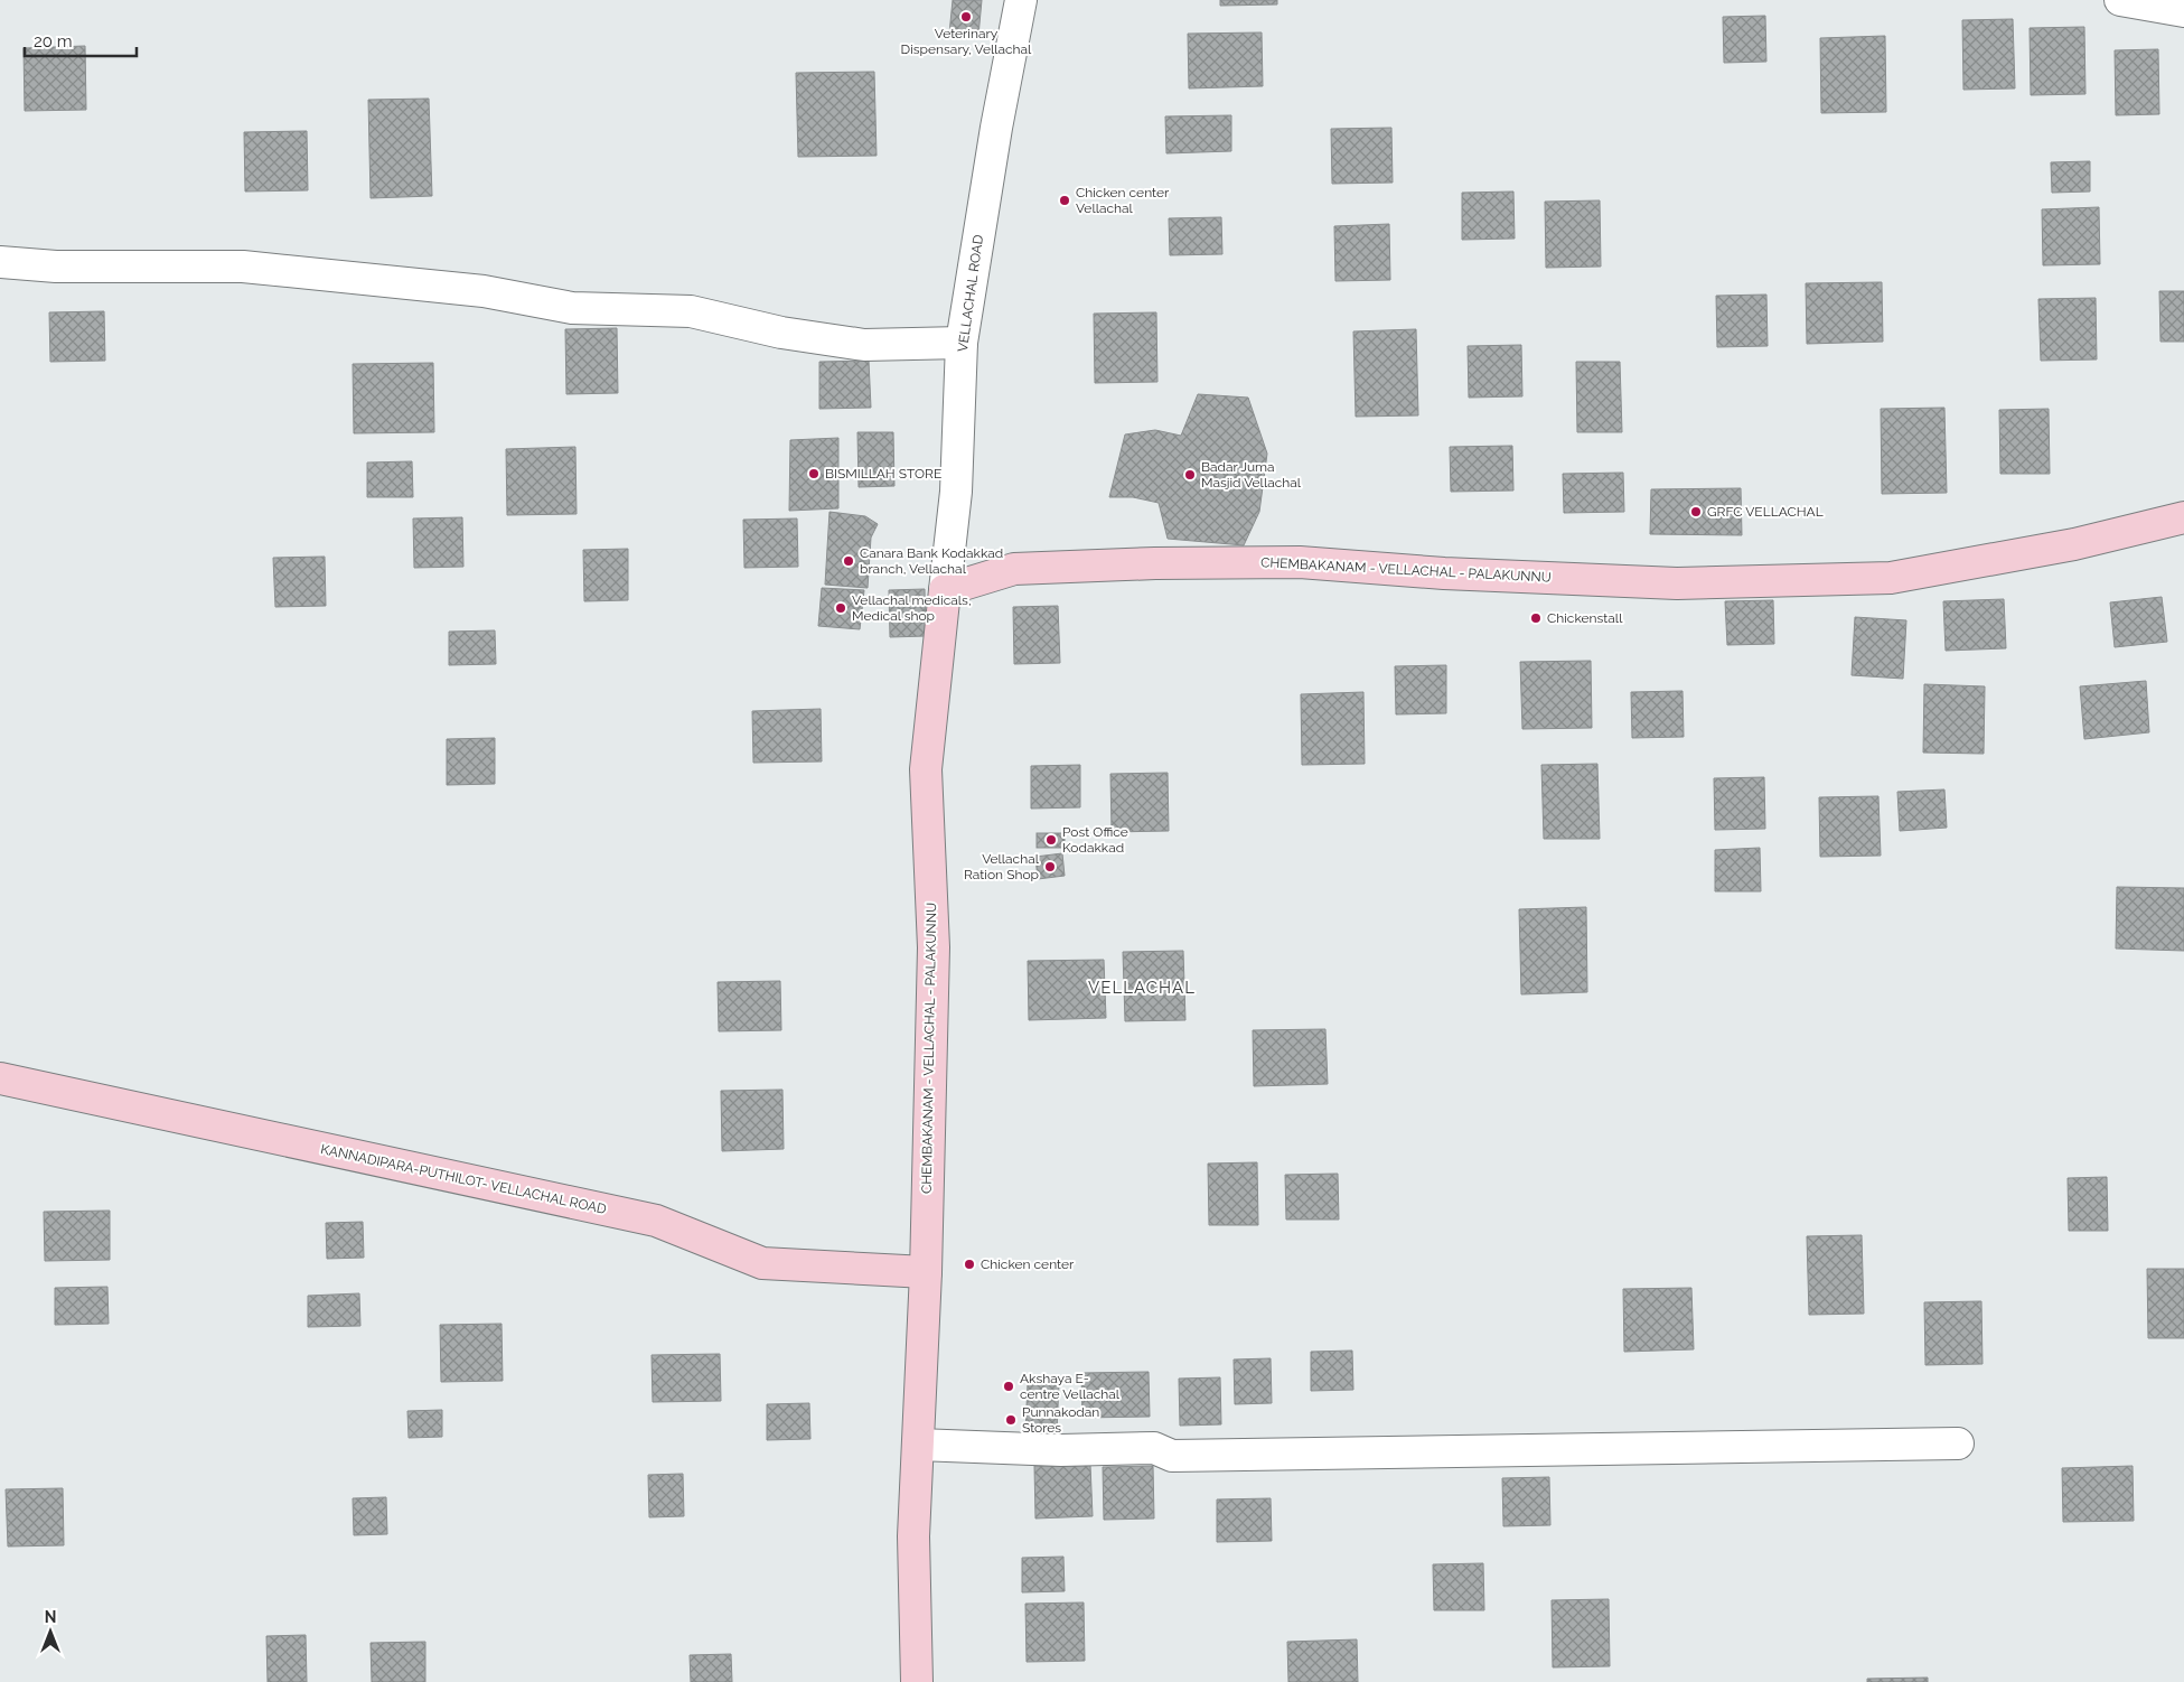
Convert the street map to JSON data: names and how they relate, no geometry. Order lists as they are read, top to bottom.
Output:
{
  "streets": {
    "main road": ["CHEMBAKANAM - VELLACHAL - PALAKUNNU", "KANNADIPARA-PUTHILOT- VELLACHAL ROAD"],
    "street": ["VELLACHAL ROAD"]
  },
  "crossings": [
    ["VELLACHAL ROAD", "CHEMBAKANAM - VELLACHAL - PALAKUNNU"],
    ["CHEMBAKANAM - VELLACHAL - PALAKUNNU", "KANNADIPARA-PUTHILOT- VELLACHAL ROAD"]
  ],
  "districts": ["VELLACHAL"],
  "places": [
    "Veterinary Dispensary, Vellachal",
    "Chicken center Vellachal",
    "BISMILLAH STORE",
    "Badar Juma Masjid Vellachal",
    "GRFC VELLACHAL",
    "Canara Bank Kodakkad branch, Vellachal",
    "Vellachal medicals, Medical shop",
    "Chickenstall",
    "Post Office Kodakkad",
    "Vellachal Ration Shop",
    "Chicken center",
    "Akshaya E- centre Vellachal",
    "Punnakodan Stores"
  ],
  "scale_bar": "20 m",
  "north": "top"
}
